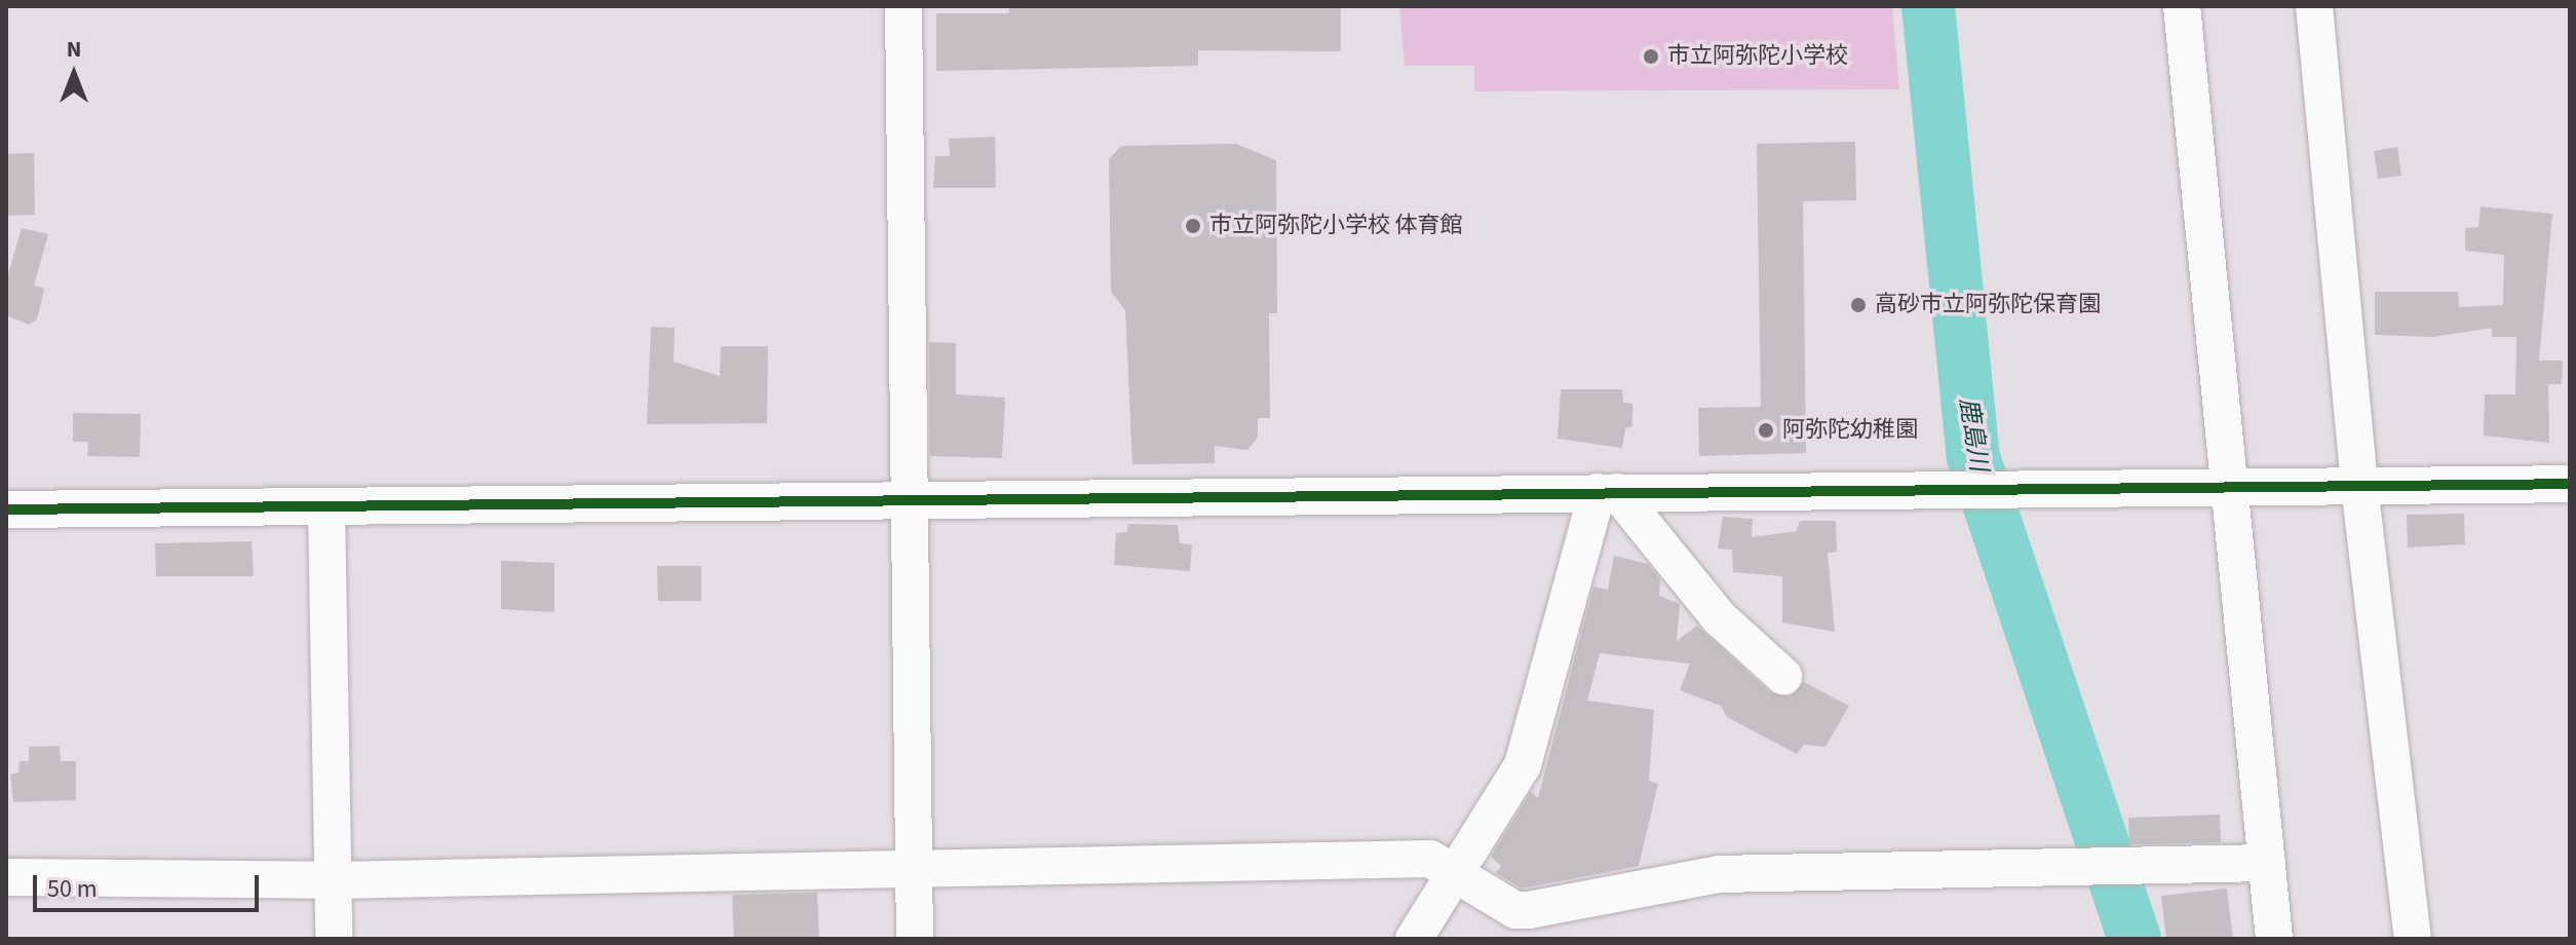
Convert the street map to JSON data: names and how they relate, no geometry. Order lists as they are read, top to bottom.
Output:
{
  "water": ["鹿島川"],
  "places": [
    "市立阿弥陀小学校",
    "市立阿弥陀小学校 体育館",
    "高砂市立阿弥陀保育園",
    "阿弥陀幼稚園"
  ],
  "scale_bar": "50 m",
  "north": "top"
}
